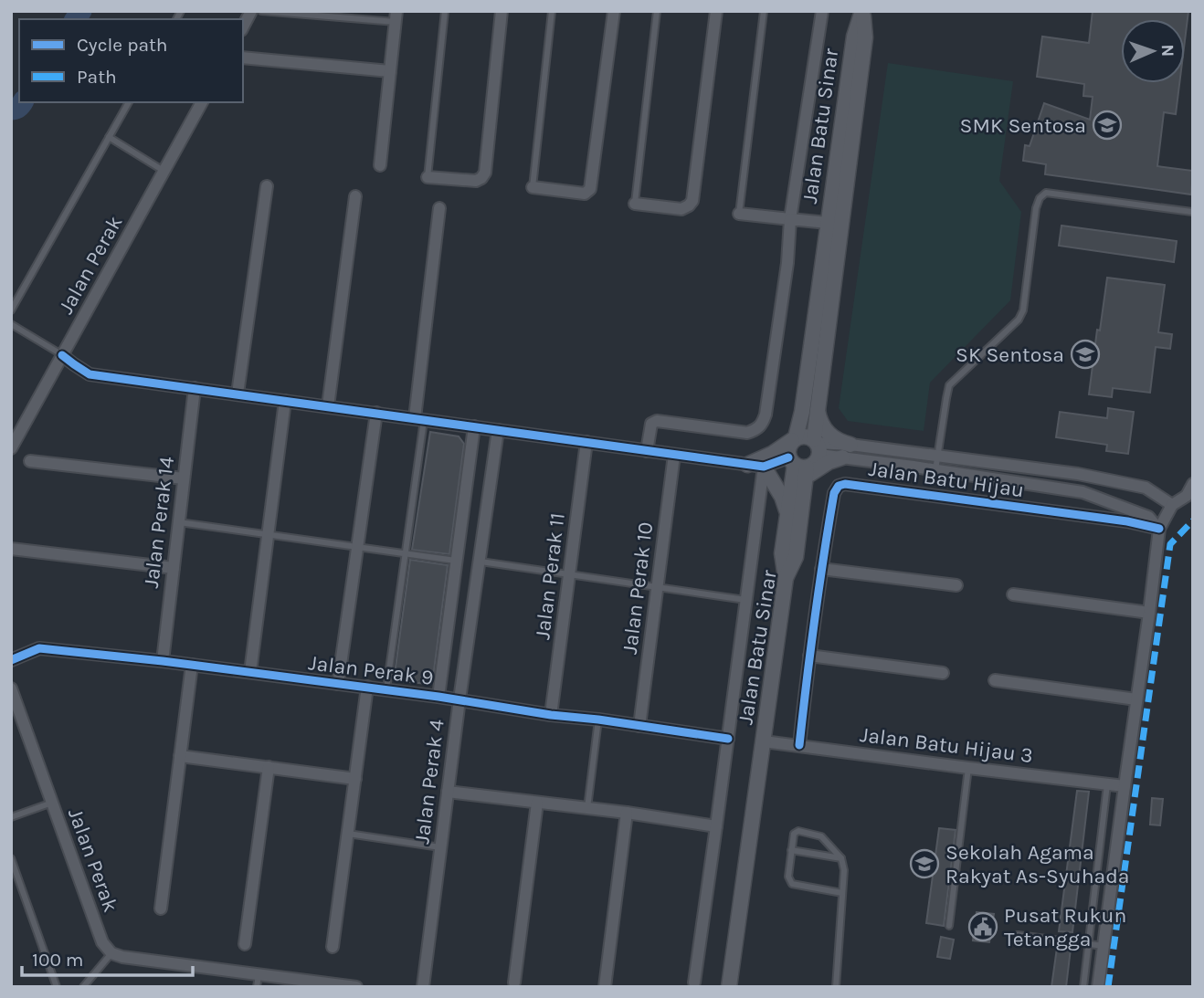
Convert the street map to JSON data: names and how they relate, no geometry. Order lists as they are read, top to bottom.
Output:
{
  "streets": {
    "street": [
      "Jalan Batu Sinar",
      "Jalan Perak",
      "Jalan Batu Hijau",
      "Jalan Perak 14",
      "Jalan Perak 11",
      "Jalan Perak 10",
      "Jalan Perak 9",
      "Jalan Batu Hijau 3",
      "Jalan Perak 4"
    ]
  },
  "crossings": [
    ["Jalan Batu Sinar", "Jalan Batu Hijau"],
    ["Jalan Batu Sinar", "Jalan Perak 9"],
    ["Jalan Batu Sinar", "Jalan Batu Hijau 3"],
    ["Jalan Batu Hijau", "Jalan Batu Hijau 3"],
    ["Jalan Perak 14", "Jalan Perak 9"],
    ["Jalan Perak 11", "Jalan Perak 9"],
    ["Jalan Perak 10", "Jalan Perak 9"],
    ["Jalan Perak 9", "Jalan Perak 4"]
  ],
  "places": {
    "school or university": ["SMK Sentosa", "SK Sentosa", "Sekolah Agama Rakyat As-Syuhada"],
    "public building": ["Pusat Rukun Tetangga"]
  },
  "legend": ["Cycle path", "Path"],
  "scale_bar": "100 m",
  "north": "right"
}
